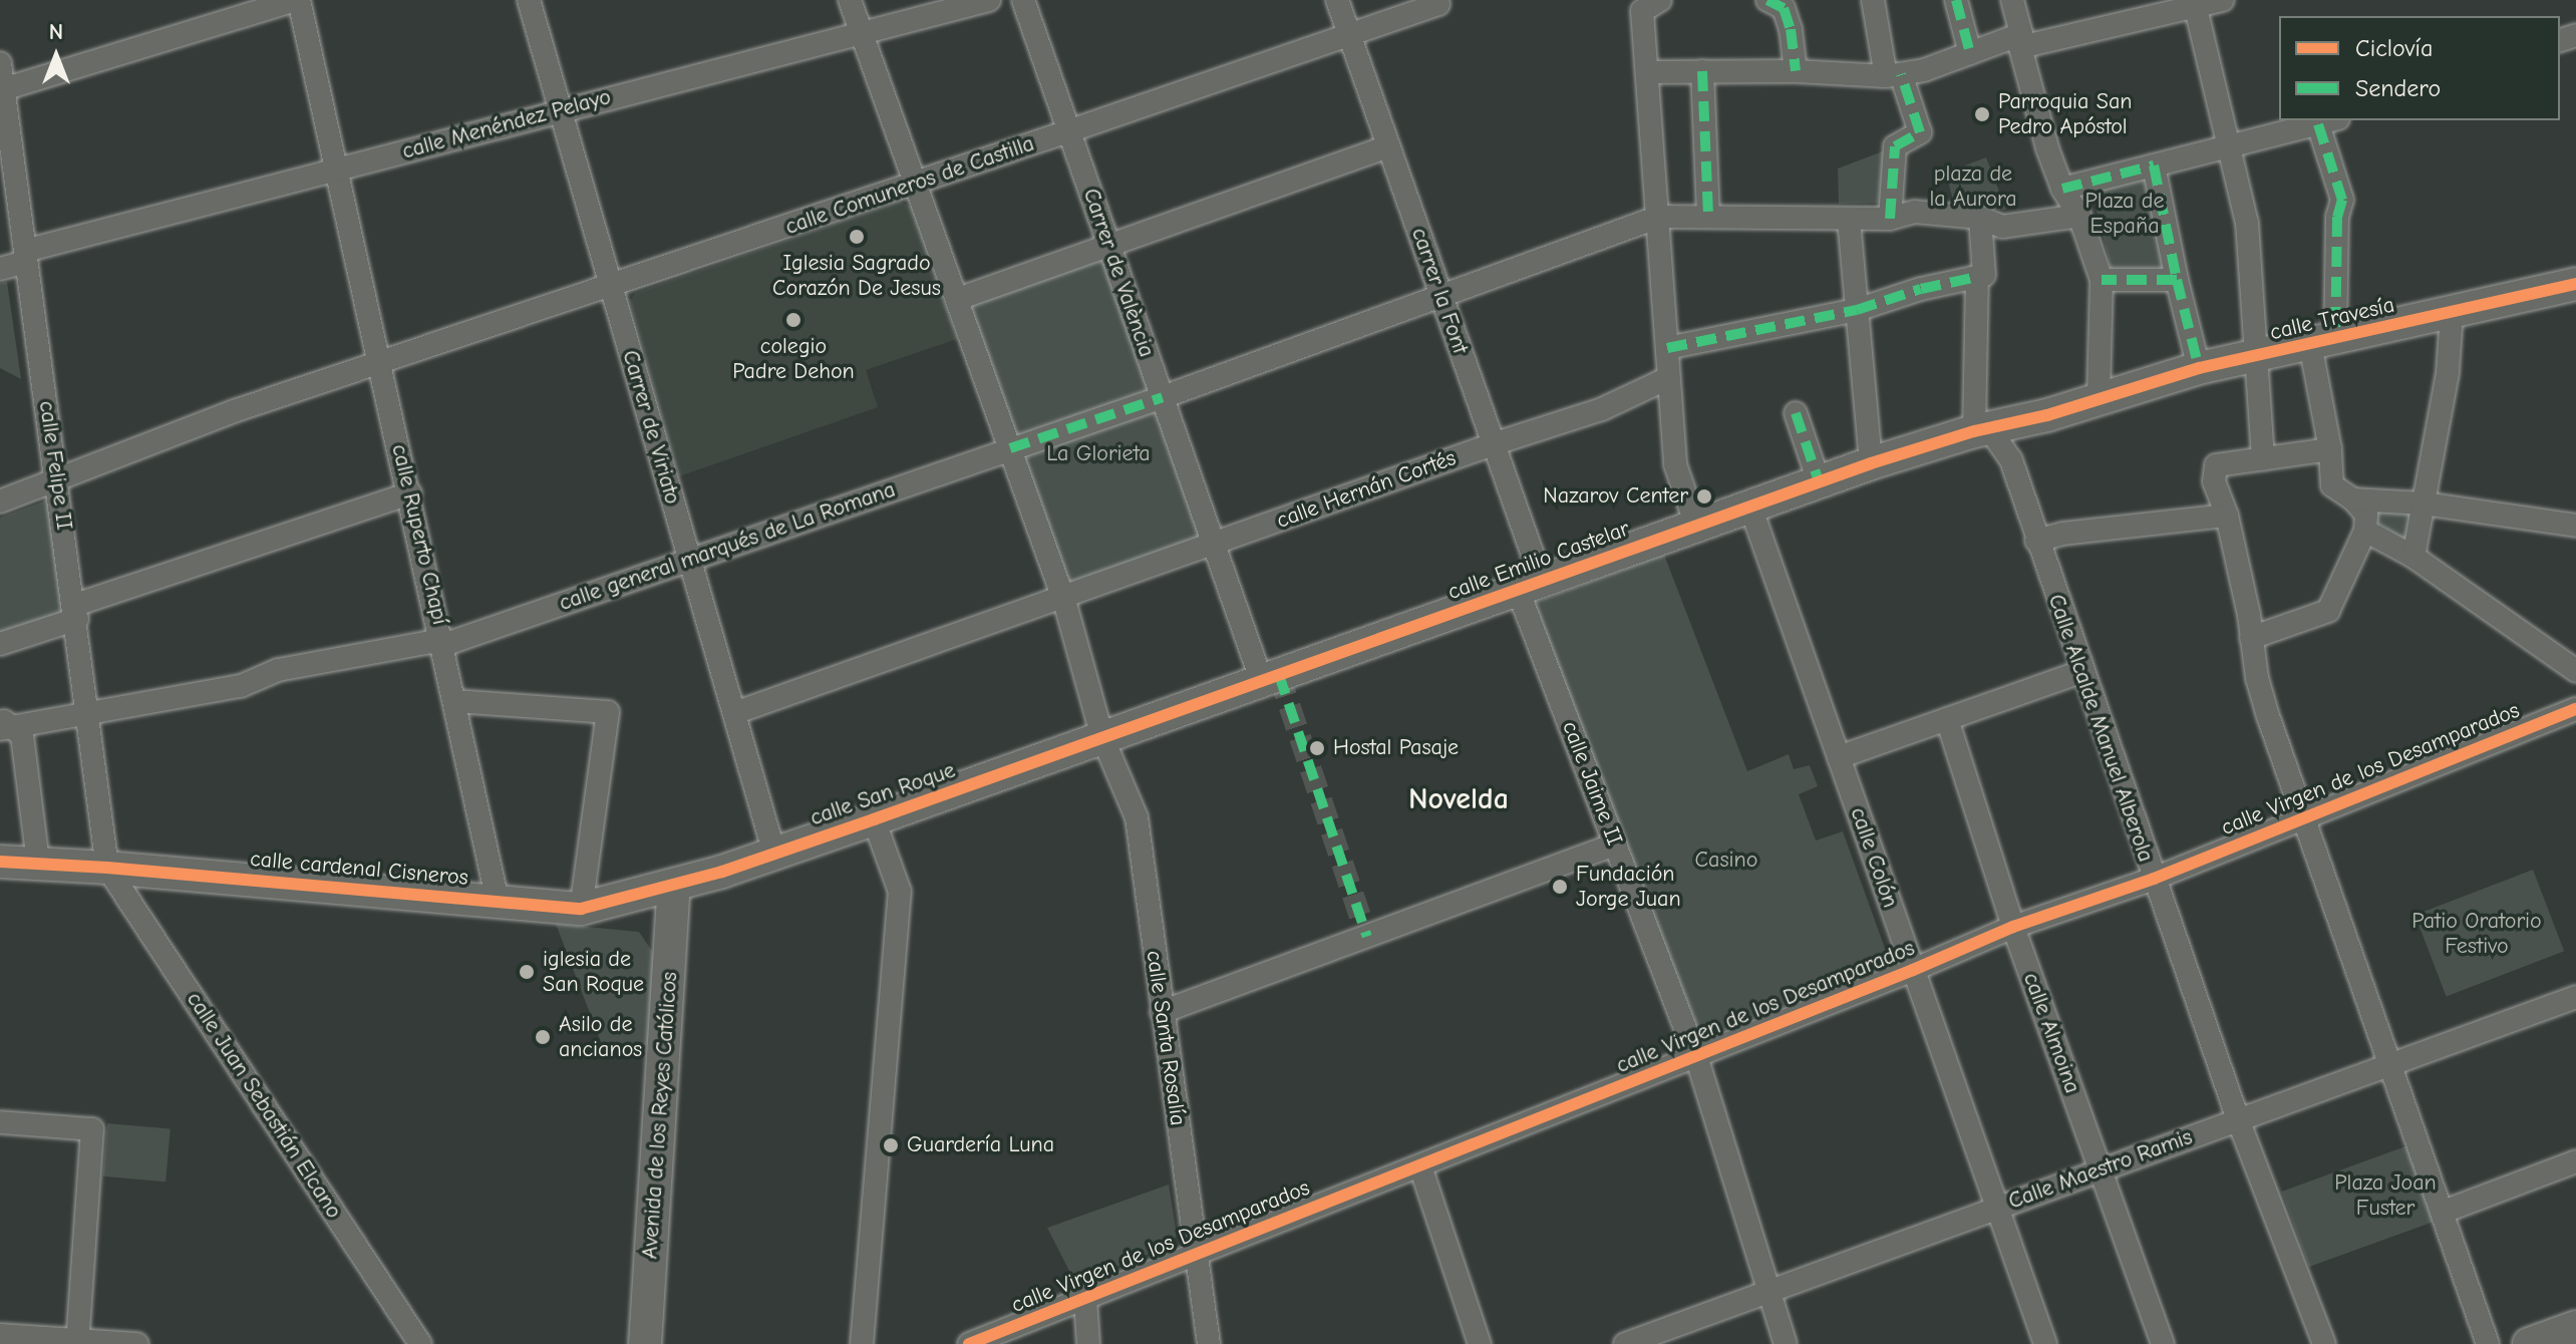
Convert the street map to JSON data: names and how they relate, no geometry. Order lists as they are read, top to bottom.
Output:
{
  "streets": {
    "street": [
      "calle Menéndez Pelayo",
      "calle Comuneros de Castilla",
      "Carrer de València",
      "carrer la Font",
      "calle Travesía",
      "Carrer de Viriato",
      "calle Felipe II",
      "calle Hernán Cortés",
      "calle Ruperto Chapí",
      "calle general marqués de La Romana",
      "calle Emilio Castelar",
      "Calle Alcalde Manuel Alberola",
      "calle Virgen de los Desamparados",
      "calle Jaime II",
      "calle San Roque",
      "calle Colón",
      "calle cardenal Cisneros",
      "calle Almoina",
      "calle Santa Rosalía",
      "calle Juan Sebastián Elcano",
      "Avenida de los Reyes Católicos",
      "Calle Maestro Ramis"
    ]
  },
  "crossings": [
    ["calle Menéndez Pelayo", "Carrer de Viriato"],
    ["calle Menéndez Pelayo", "calle Felipe II"],
    ["calle Menéndez Pelayo", "calle Ruperto Chapí"],
    ["calle Comuneros de Castilla", "Carrer de València"],
    ["calle Comuneros de Castilla", "carrer la Font"],
    ["calle Comuneros de Castilla", "Carrer de Viriato"],
    ["calle Comuneros de Castilla", "calle Felipe II"],
    ["calle Comuneros de Castilla", "calle Ruperto Chapí"],
    ["Carrer de València", "calle Hernán Cortés"],
    ["Carrer de València", "calle general marqués de La Romana"],
    ["Carrer de València", "calle Emilio Castelar"],
    ["carrer la Font", "calle Hernán Cortés"],
    ["carrer la Font", "calle general marqués de La Romana"],
    ["carrer la Font", "calle Emilio Castelar"],
    ["carrer la Font", "calle Jaime II"],
    ["calle Travesía", "calle Emilio Castelar"],
    ["Carrer de Viriato", "calle Hernán Cortés"],
    ["Carrer de Viriato", "calle general marqués de La Romana"],
    ["Carrer de Viriato", "calle San Roque"],
    ["calle Felipe II", "calle general marqués de La Romana"],
    ["calle Felipe II", "calle cardenal Cisneros"],
    ["calle Felipe II", "calle Juan Sebastián Elcano"],
    ["calle Hernán Cortés", "calle Santa Rosalía"],
    ["calle Ruperto Chapí", "calle general marqués de La Romana"],
    ["calle Ruperto Chapí", "calle cardenal Cisneros"],
    ["calle Emilio Castelar", "Calle Alcalde Manuel Alberola"],
    ["calle Emilio Castelar", "calle Jaime II"],
    ["calle Emilio Castelar", "calle San Roque"],
    ["calle Emilio Castelar", "calle Colón"],
    ["calle Emilio Castelar", "calle Santa Rosalía"],
    ["Calle Alcalde Manuel Alberola", "calle Virgen de los Desamparados"],
    ["Calle Alcalde Manuel Alberola", "Calle Maestro Ramis"],
    ["calle Virgen de los Desamparados", "calle Jaime II"],
    ["calle Virgen de los Desamparados", "calle Colón"],
    ["calle Virgen de los Desamparados", "calle Almoina"],
    ["calle Virgen de los Desamparados", "calle Santa Rosalía"],
    ["calle Jaime II", "Calle Maestro Ramis"],
    ["calle San Roque", "calle cardenal Cisneros"],
    ["calle San Roque", "calle Santa Rosalía"],
    ["calle San Roque", "Avenida de los Reyes Católicos"],
    ["calle Colón", "Calle Maestro Ramis"],
    ["calle cardenal Cisneros", "calle Juan Sebastián Elcano"],
    ["calle cardenal Cisneros", "Avenida de los Reyes Católicos"],
    ["calle Almoina", "Calle Maestro Ramis"]
  ],
  "districts": ["Novelda"],
  "parks": [
    "plaza de la Aurora",
    "Plaza de España",
    "La Glorieta",
    "Casino",
    "Patio Oratorio Festivo",
    "Plaza Joan Fuster"
  ],
  "places": [
    "Parroquia San Pedro Apóstol",
    "Iglesia Sagrado Corazón De Jesus",
    "colegio Padre Dehon",
    "Nazarov Center",
    "Hostal Pasaje",
    "Fundación Jorge Juan",
    "iglesia de San Roque",
    "Asilo de ancianos",
    "Guardería Luna"
  ],
  "legend": ["Ciclovía", "Sendero"],
  "north": "top"
}
